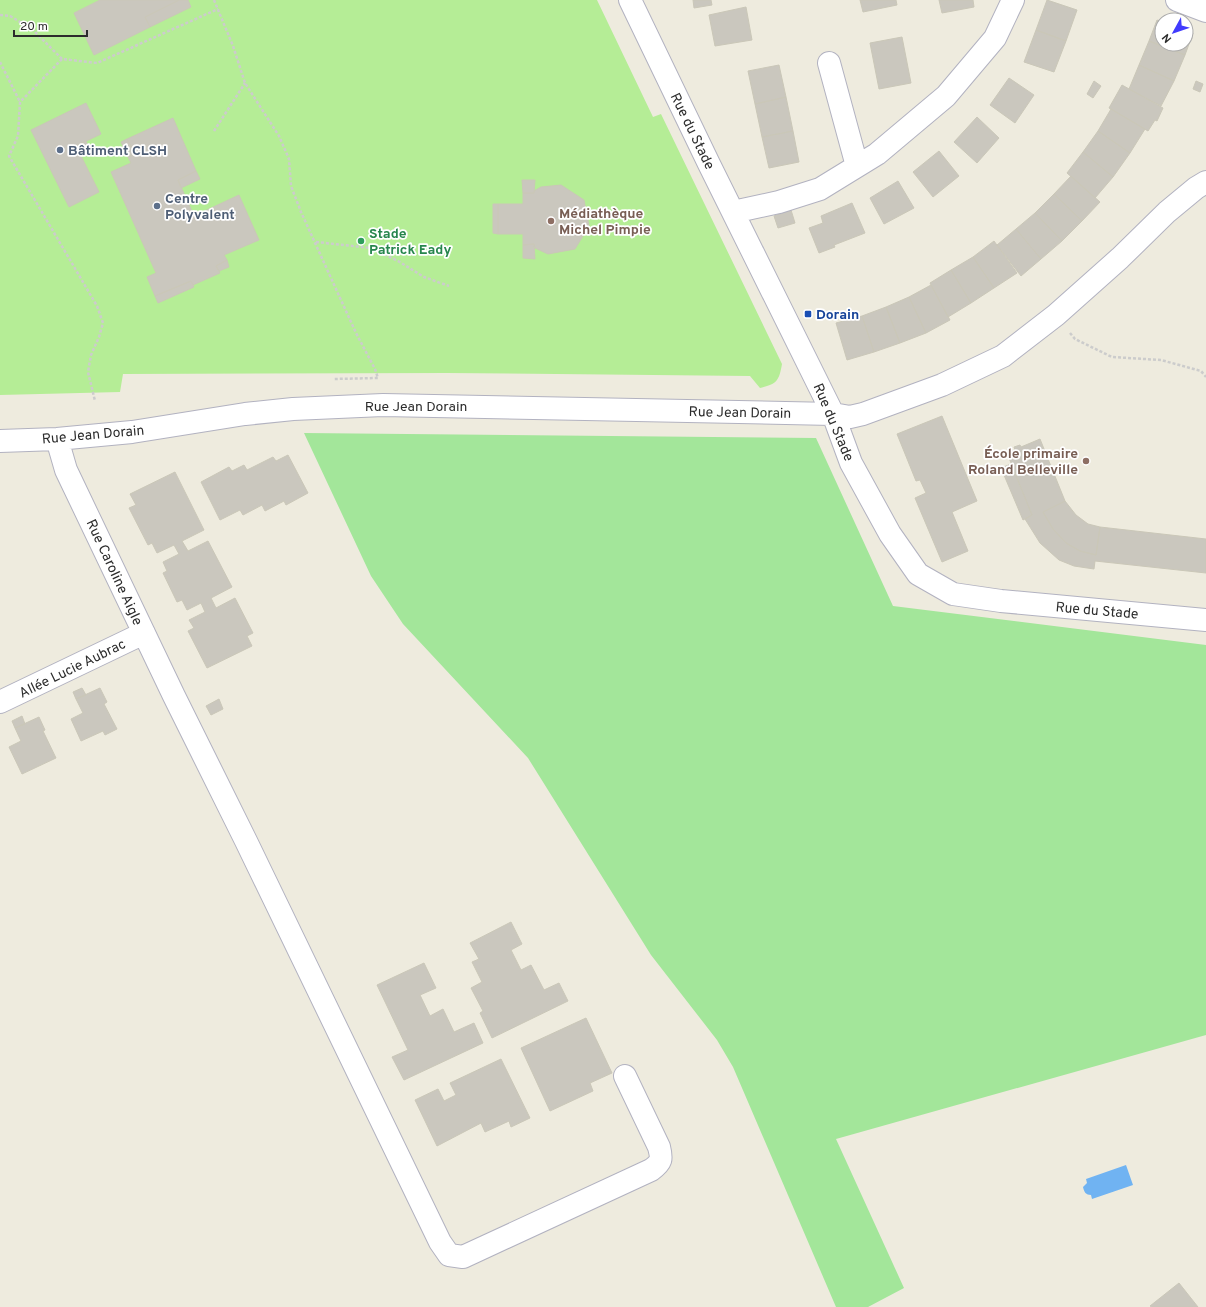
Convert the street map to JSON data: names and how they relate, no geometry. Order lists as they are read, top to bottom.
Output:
{
  "streets": {
    "street": [
      "Rue du Stade",
      "Rue Jean Dorain",
      "Rue Caroline Aigle",
      "Allée Lucie Aubrac"
    ]
  },
  "crossings": [
    ["Rue du Stade", "Rue Jean Dorain"],
    ["Rue Jean Dorain", "Rue Caroline Aigle"],
    ["Rue Caroline Aigle", "Allée Lucie Aubrac"]
  ],
  "places": {
    "other": [
      "Bâtiment CLSH",
      "Centre Polyvalent",
      "Médiathèque Michel Pimpie",
      "Stade Patrick Eady",
      "École primaire Roland Belleville"
    ],
    "transit": ["Dorain"]
  },
  "scale_bar": "20 m",
  "north": "bottom left"
}
